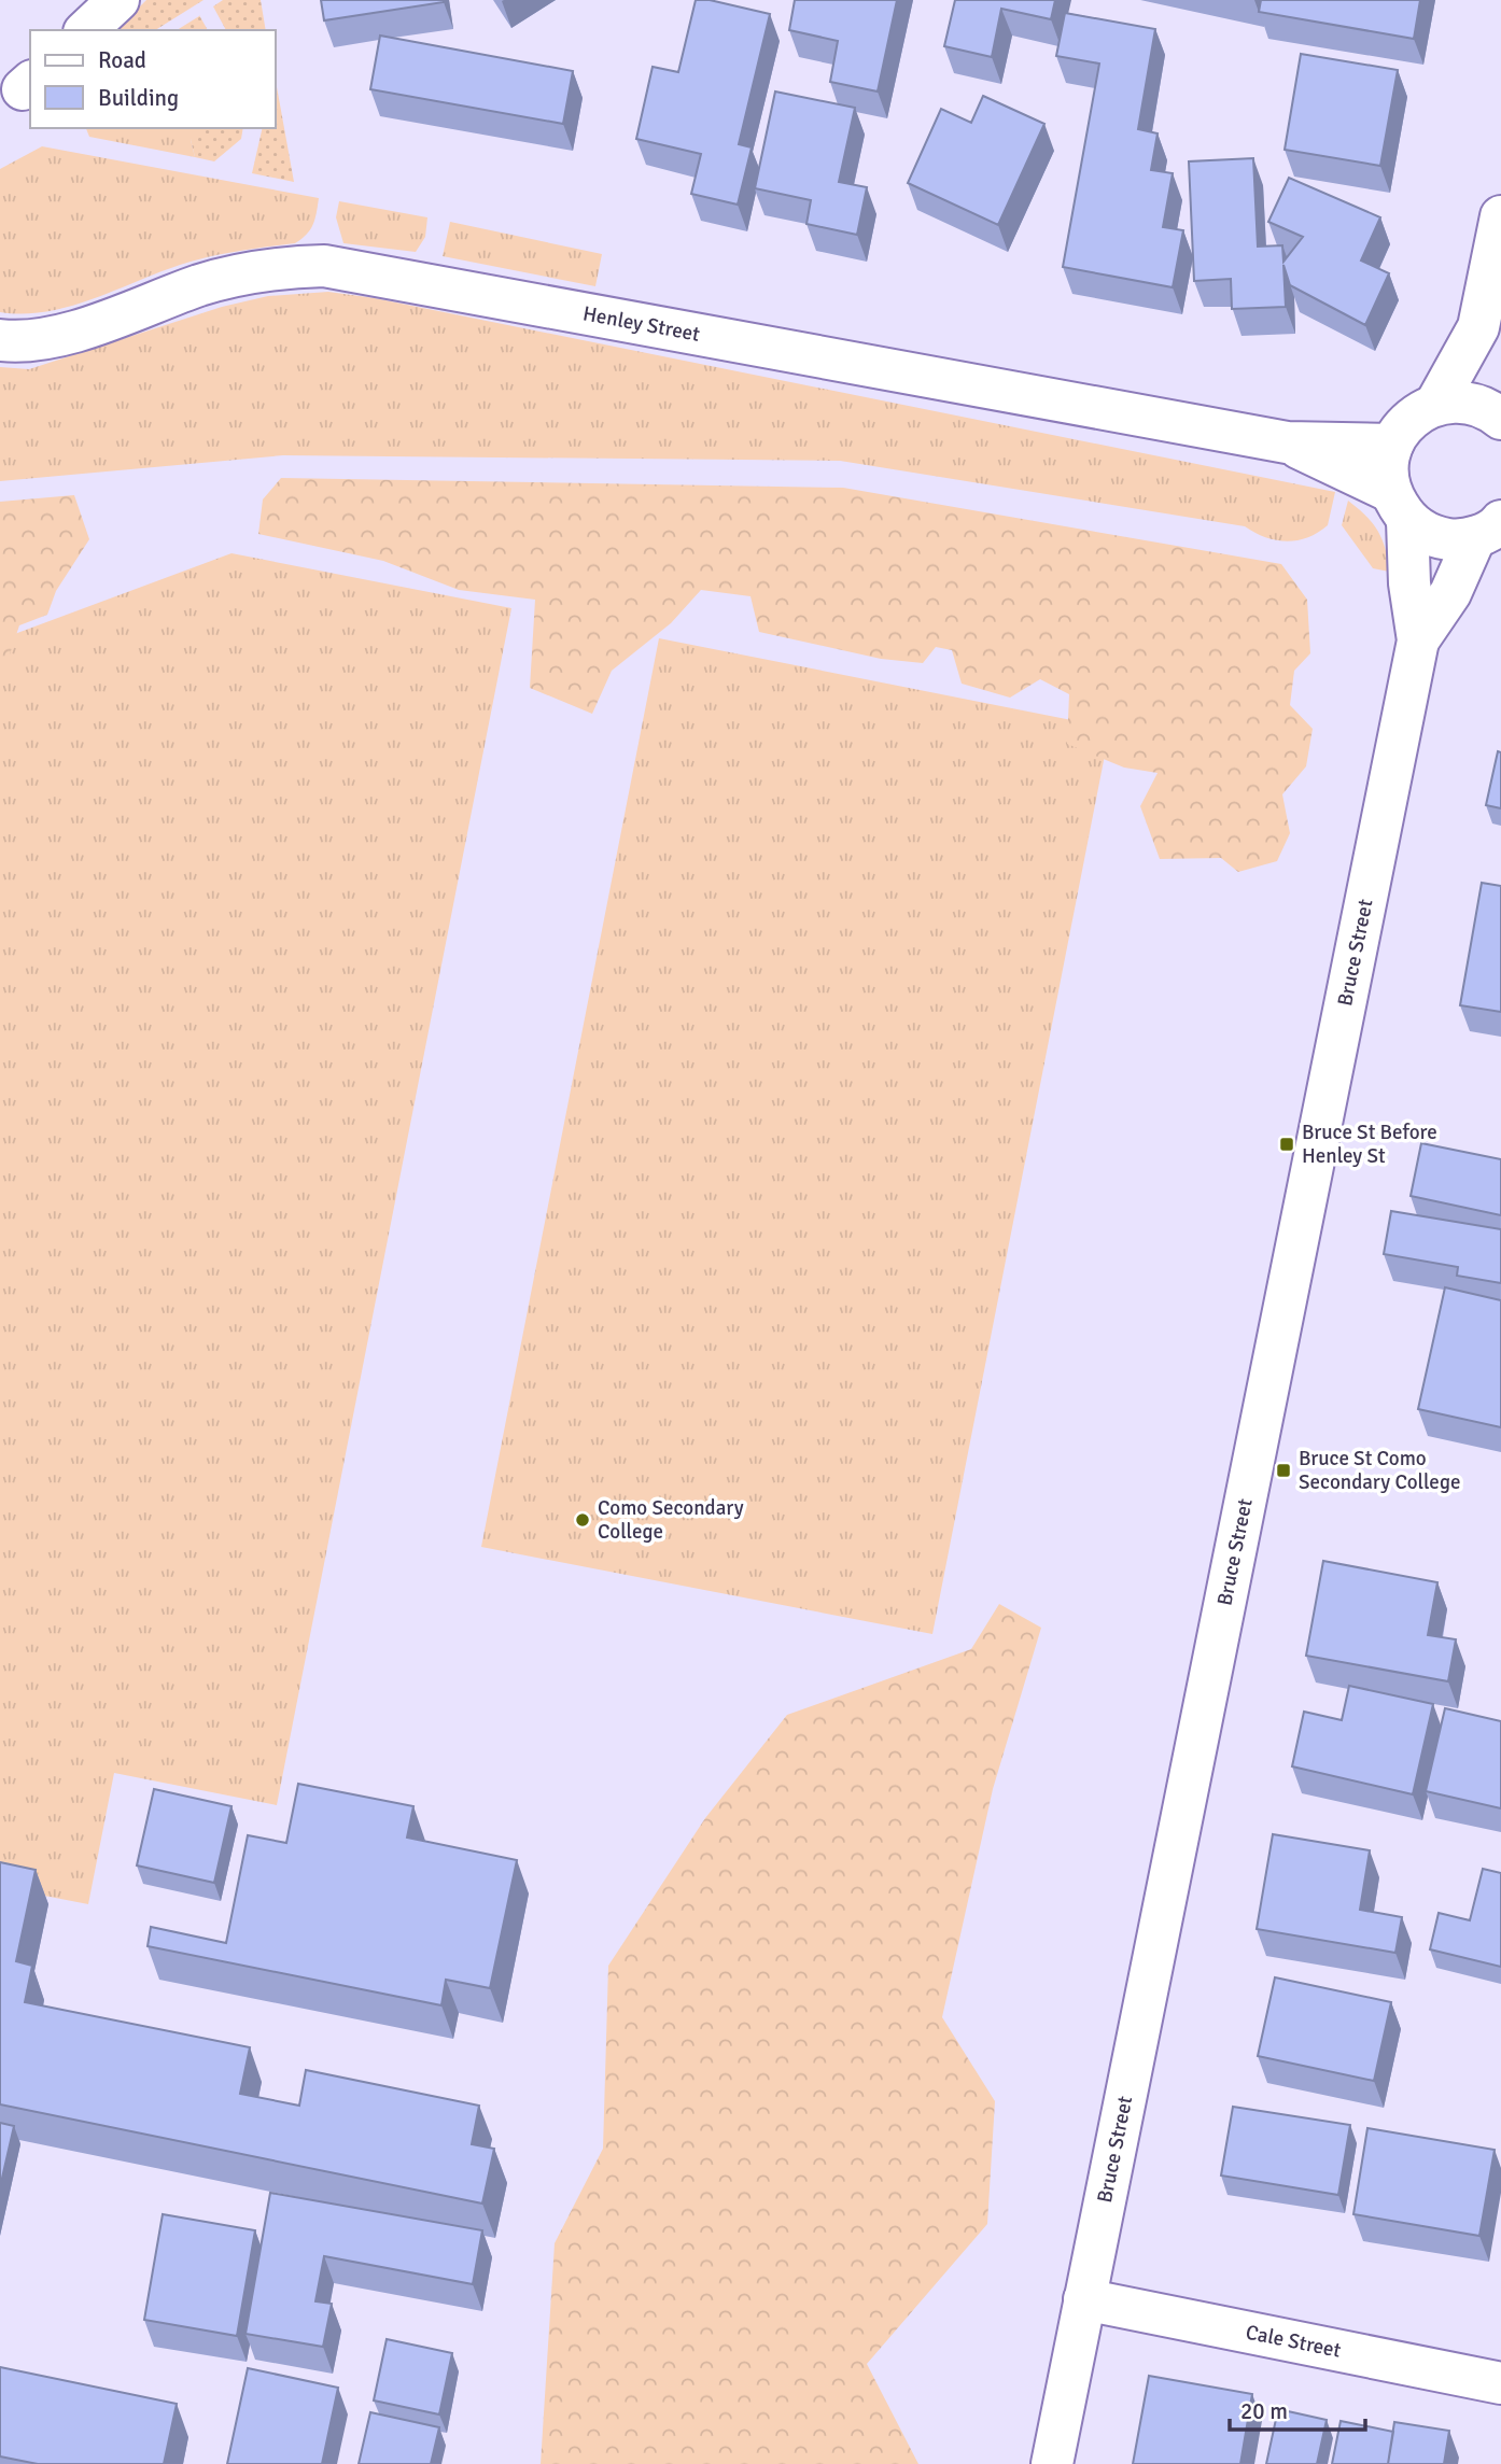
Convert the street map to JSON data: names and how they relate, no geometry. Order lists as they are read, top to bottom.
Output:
{
  "streets": {
    "street": ["Henley Street", "Bruce Street", "Cale Street"]
  },
  "crossings": [
    ["Henley Street", "Bruce Street"],
    ["Bruce Street", "Cale Street"]
  ],
  "places": {
    "transit": ["Bruce St Before Henley St", "Bruce St Como Secondary College"],
    "other": ["Como Secondary College"]
  },
  "legend": ["Road", "Building"],
  "scale_bar": "20 m"
}
